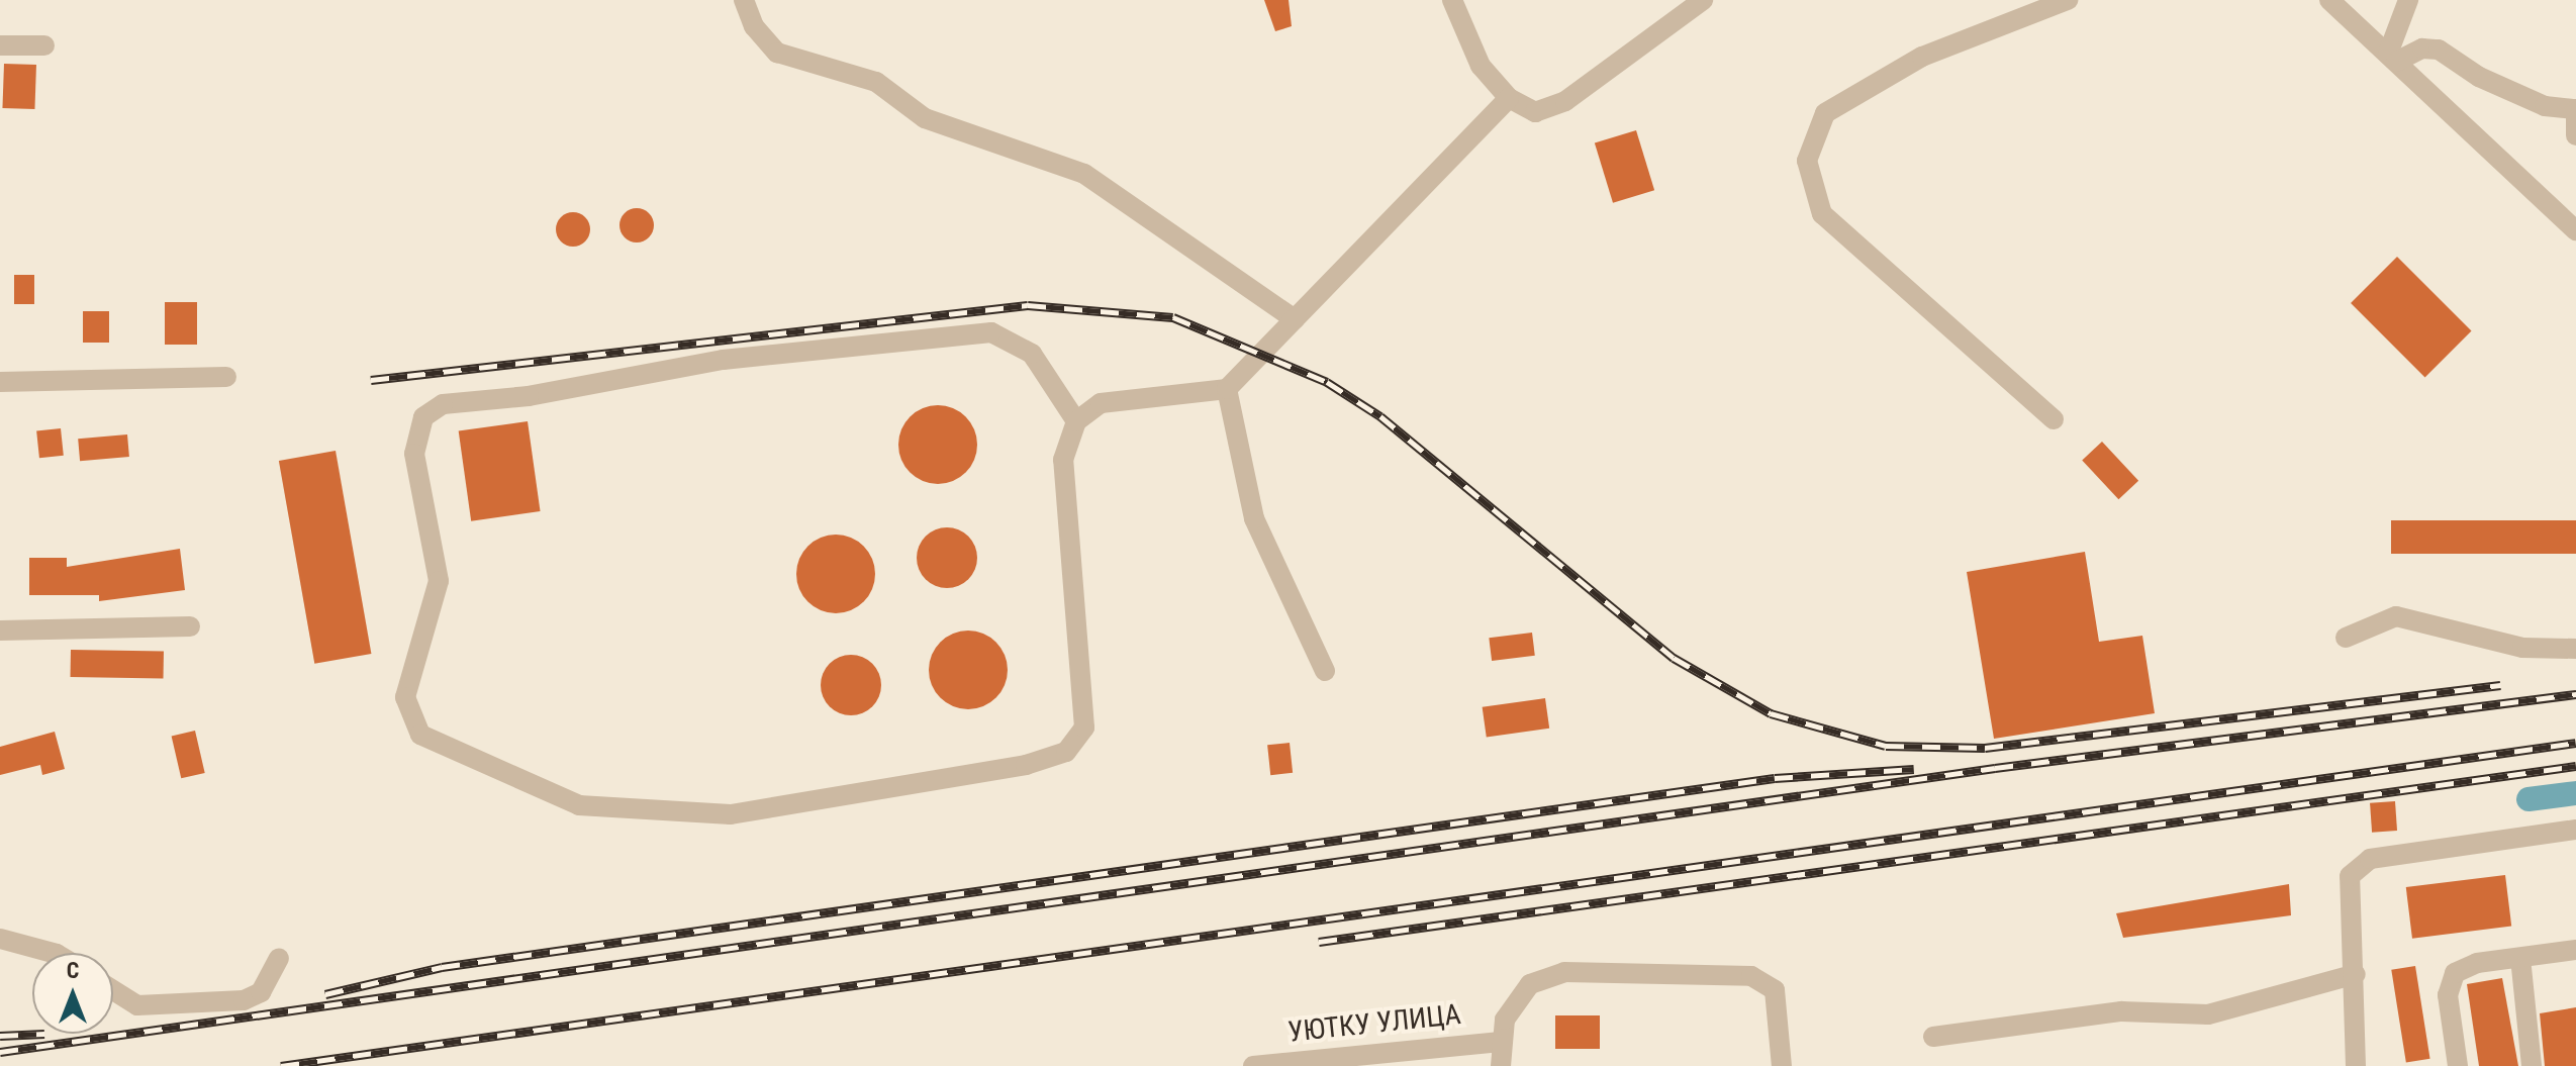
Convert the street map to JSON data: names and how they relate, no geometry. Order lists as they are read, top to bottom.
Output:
{
  "streets": {
    "street": ["УЮТКУ УЛИЦА"]
  },
  "north": "top"
}
